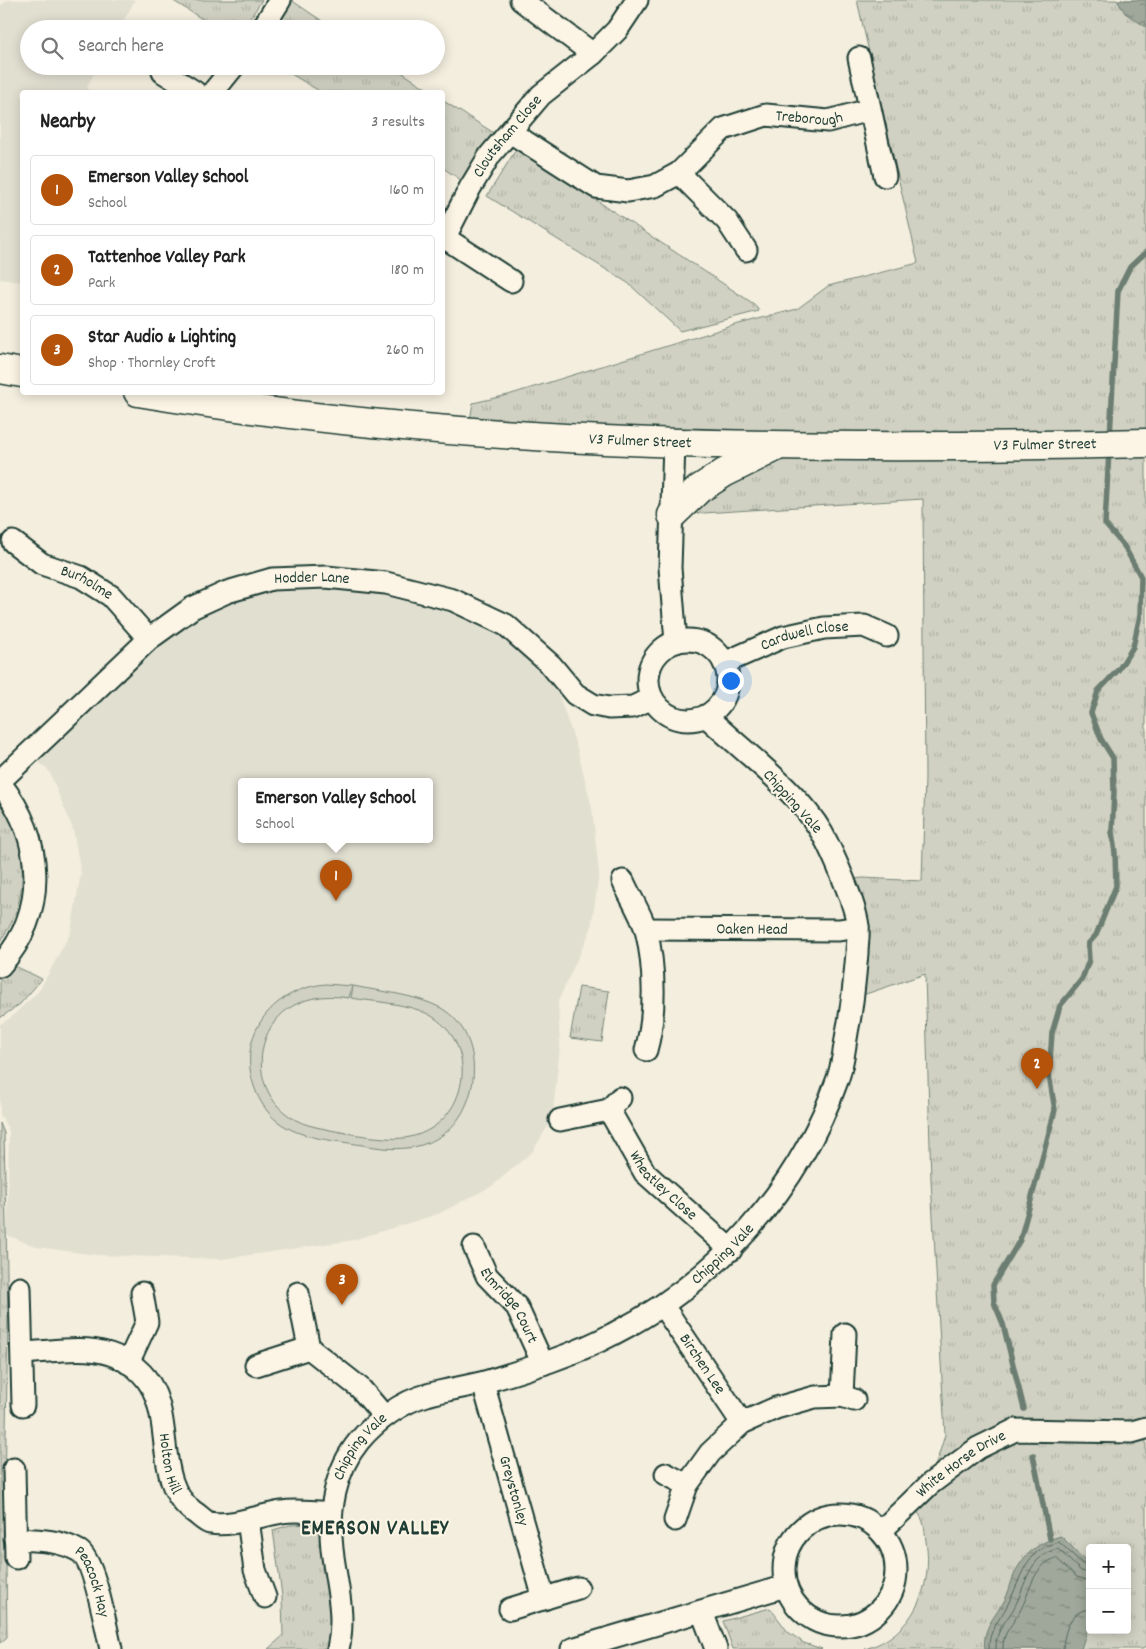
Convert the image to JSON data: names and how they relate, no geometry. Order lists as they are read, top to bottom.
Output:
{
  "streets": {
    "street": [
      "Treborough",
      "Cloutsham Close",
      "V3 Fulmer Street",
      "Hodder Lane",
      "Burholme",
      "Cardwell Close",
      "Chipping Vale",
      "Oaken Head",
      "Wheatley Close",
      "Elmridge Court",
      "Birchen Lee",
      "Holton Hill",
      "White Horse Drive",
      "Greystonley",
      "Peacock Hay"
    ]
  },
  "crossings": [
    ["Treborough", "Cloutsham Close"],
    ["Hodder Lane", "Burholme"],
    ["Hodder Lane", "Cardwell Close"],
    ["Hodder Lane", "Chipping Vale"],
    ["Cardwell Close", "Chipping Vale"],
    ["Chipping Vale", "Oaken Head"],
    ["Chipping Vale", "Wheatley Close"],
    ["Chipping Vale", "Elmridge Court"],
    ["Chipping Vale", "Birchen Lee"],
    ["Chipping Vale", "Holton Hill"],
    ["Chipping Vale", "Greystonley"]
  ],
  "districts": ["EMERSON VALLEY"],
  "page": {
    "search": "Search here",
    "heading": ["Nearby", "3 results"],
    "list": [
      {
        "mark": "1",
        "name": "Emerson Valley School",
        "note": "School",
        "value": "160 m"
      },
      {
        "mark": "2",
        "name": "Tattenhoe Valley Park",
        "note": "Park",
        "value": "180 m"
      },
      {
        "mark": "3",
        "name": "Star Audio & Lighting",
        "note": "Shop · Thornley Croft",
        "value": "260 m"
      }
    ],
    "popup": ["Emerson Valley School", "School"],
    "pins": ["1", "2", "3"],
    "map_buttons": ["+", "−"]
  }
}
